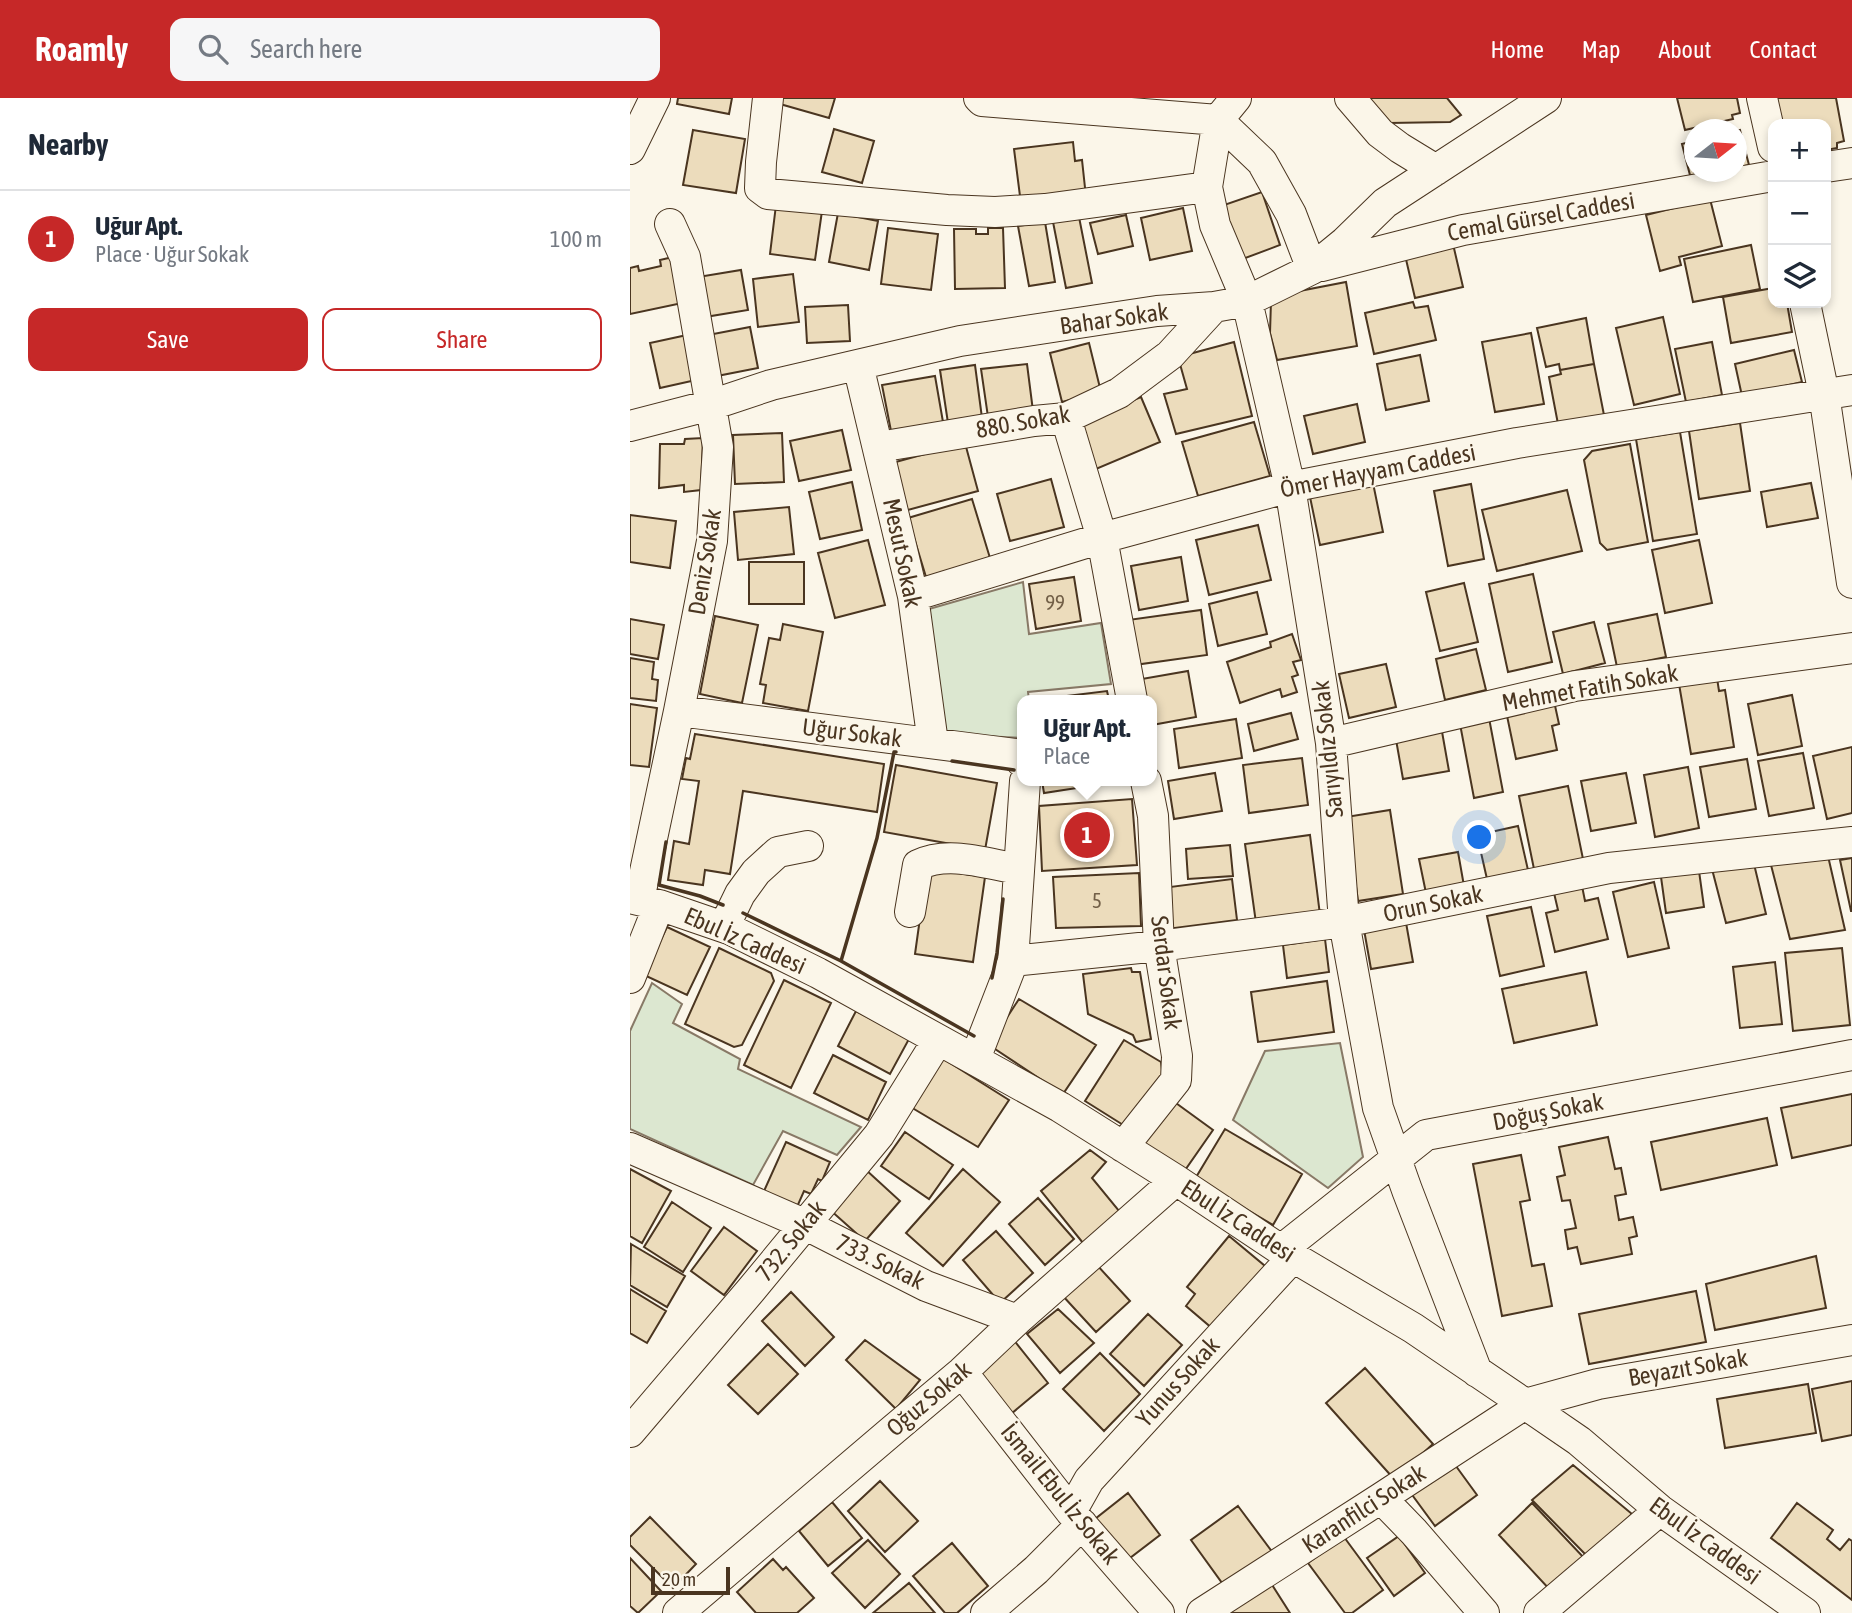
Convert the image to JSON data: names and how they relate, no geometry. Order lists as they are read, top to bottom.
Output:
{
  "streets": {
    "street": [
      "Cemal Gürsel Caddesi",
      "Bahar Sokak",
      "880. Sokak",
      "Ömer Hayyam Caddesi",
      "Mesut Sokak",
      "Deniz Sokak",
      "Mehmet Fatih Sokak",
      "Uğur Sokak",
      "Sarıyıldız Sokak",
      "Orun Sokak",
      "Ebul İz Caddesi",
      "Serdar Sokak",
      "Doğuş Sokak",
      "732. Sokak",
      "733. Sokak",
      "Beyazıt Sokak",
      "Yunus Sokak",
      "Oğuz Sokak",
      "İsmail Ebul İz Sokak",
      "Karanfilci Sokak"
    ]
  },
  "crossings": [
    ["Cemal Gürsel Caddesi", "Bahar Sokak"],
    ["Bahar Sokak", "880. Sokak"],
    ["Bahar Sokak", "Mesut Sokak"],
    ["Bahar Sokak", "Deniz Sokak"],
    ["Bahar Sokak", "Sarıyıldız Sokak"],
    ["880. Sokak", "Mesut Sokak"],
    ["Ömer Hayyam Caddesi", "Mesut Sokak"],
    ["Ömer Hayyam Caddesi", "Sarıyıldız Sokak"],
    ["Mesut Sokak", "Uğur Sokak"],
    ["Deniz Sokak", "Uğur Sokak"],
    ["Deniz Sokak", "Ebul İz Caddesi"],
    ["Mehmet Fatih Sokak", "Sarıyıldız Sokak"],
    ["Sarıyıldız Sokak", "Orun Sokak"],
    ["Sarıyıldız Sokak", "Ebul İz Caddesi"],
    ["Sarıyıldız Sokak", "Doğuş Sokak"],
    ["Orun Sokak", "Serdar Sokak"],
    ["Ebul İz Caddesi", "Serdar Sokak"],
    ["Ebul İz Caddesi", "Doğuş Sokak"],
    ["Ebul İz Caddesi", "732. Sokak"],
    ["Ebul İz Caddesi", "Beyazıt Sokak"],
    ["Ebul İz Caddesi", "Yunus Sokak"],
    ["Ebul İz Caddesi", "Oğuz Sokak"],
    ["Ebul İz Caddesi", "Karanfilci Sokak"],
    ["Doğuş Sokak", "Yunus Sokak"],
    ["732. Sokak", "733. Sokak"],
    ["733. Sokak", "Oğuz Sokak"],
    ["Beyazıt Sokak", "Karanfilci Sokak"],
    ["Yunus Sokak", "İsmail Ebul İz Sokak"],
    ["Oğuz Sokak", "İsmail Ebul İz Sokak"]
  ],
  "house_numbers": ["99", "5"],
  "scale_bar": "20 m",
  "north": "right",
  "page": {
    "header": "Roamly",
    "search": "Search here",
    "nav": [
      "Home",
      "Map",
      "About",
      "Contact"
    ],
    "heading": "Nearby",
    "map_buttons": ["+", "−"],
    "list": [
      {
        "mark": "1",
        "name": "Uğur Apt.",
        "note": "Place · Uğur Sokak",
        "value": "100 m"
      }
    ],
    "buttons": ["Save", "Share"],
    "popup": ["Uğur Apt.", "Place"],
    "pins": "1",
    "scale": "20 m"
  }
}
